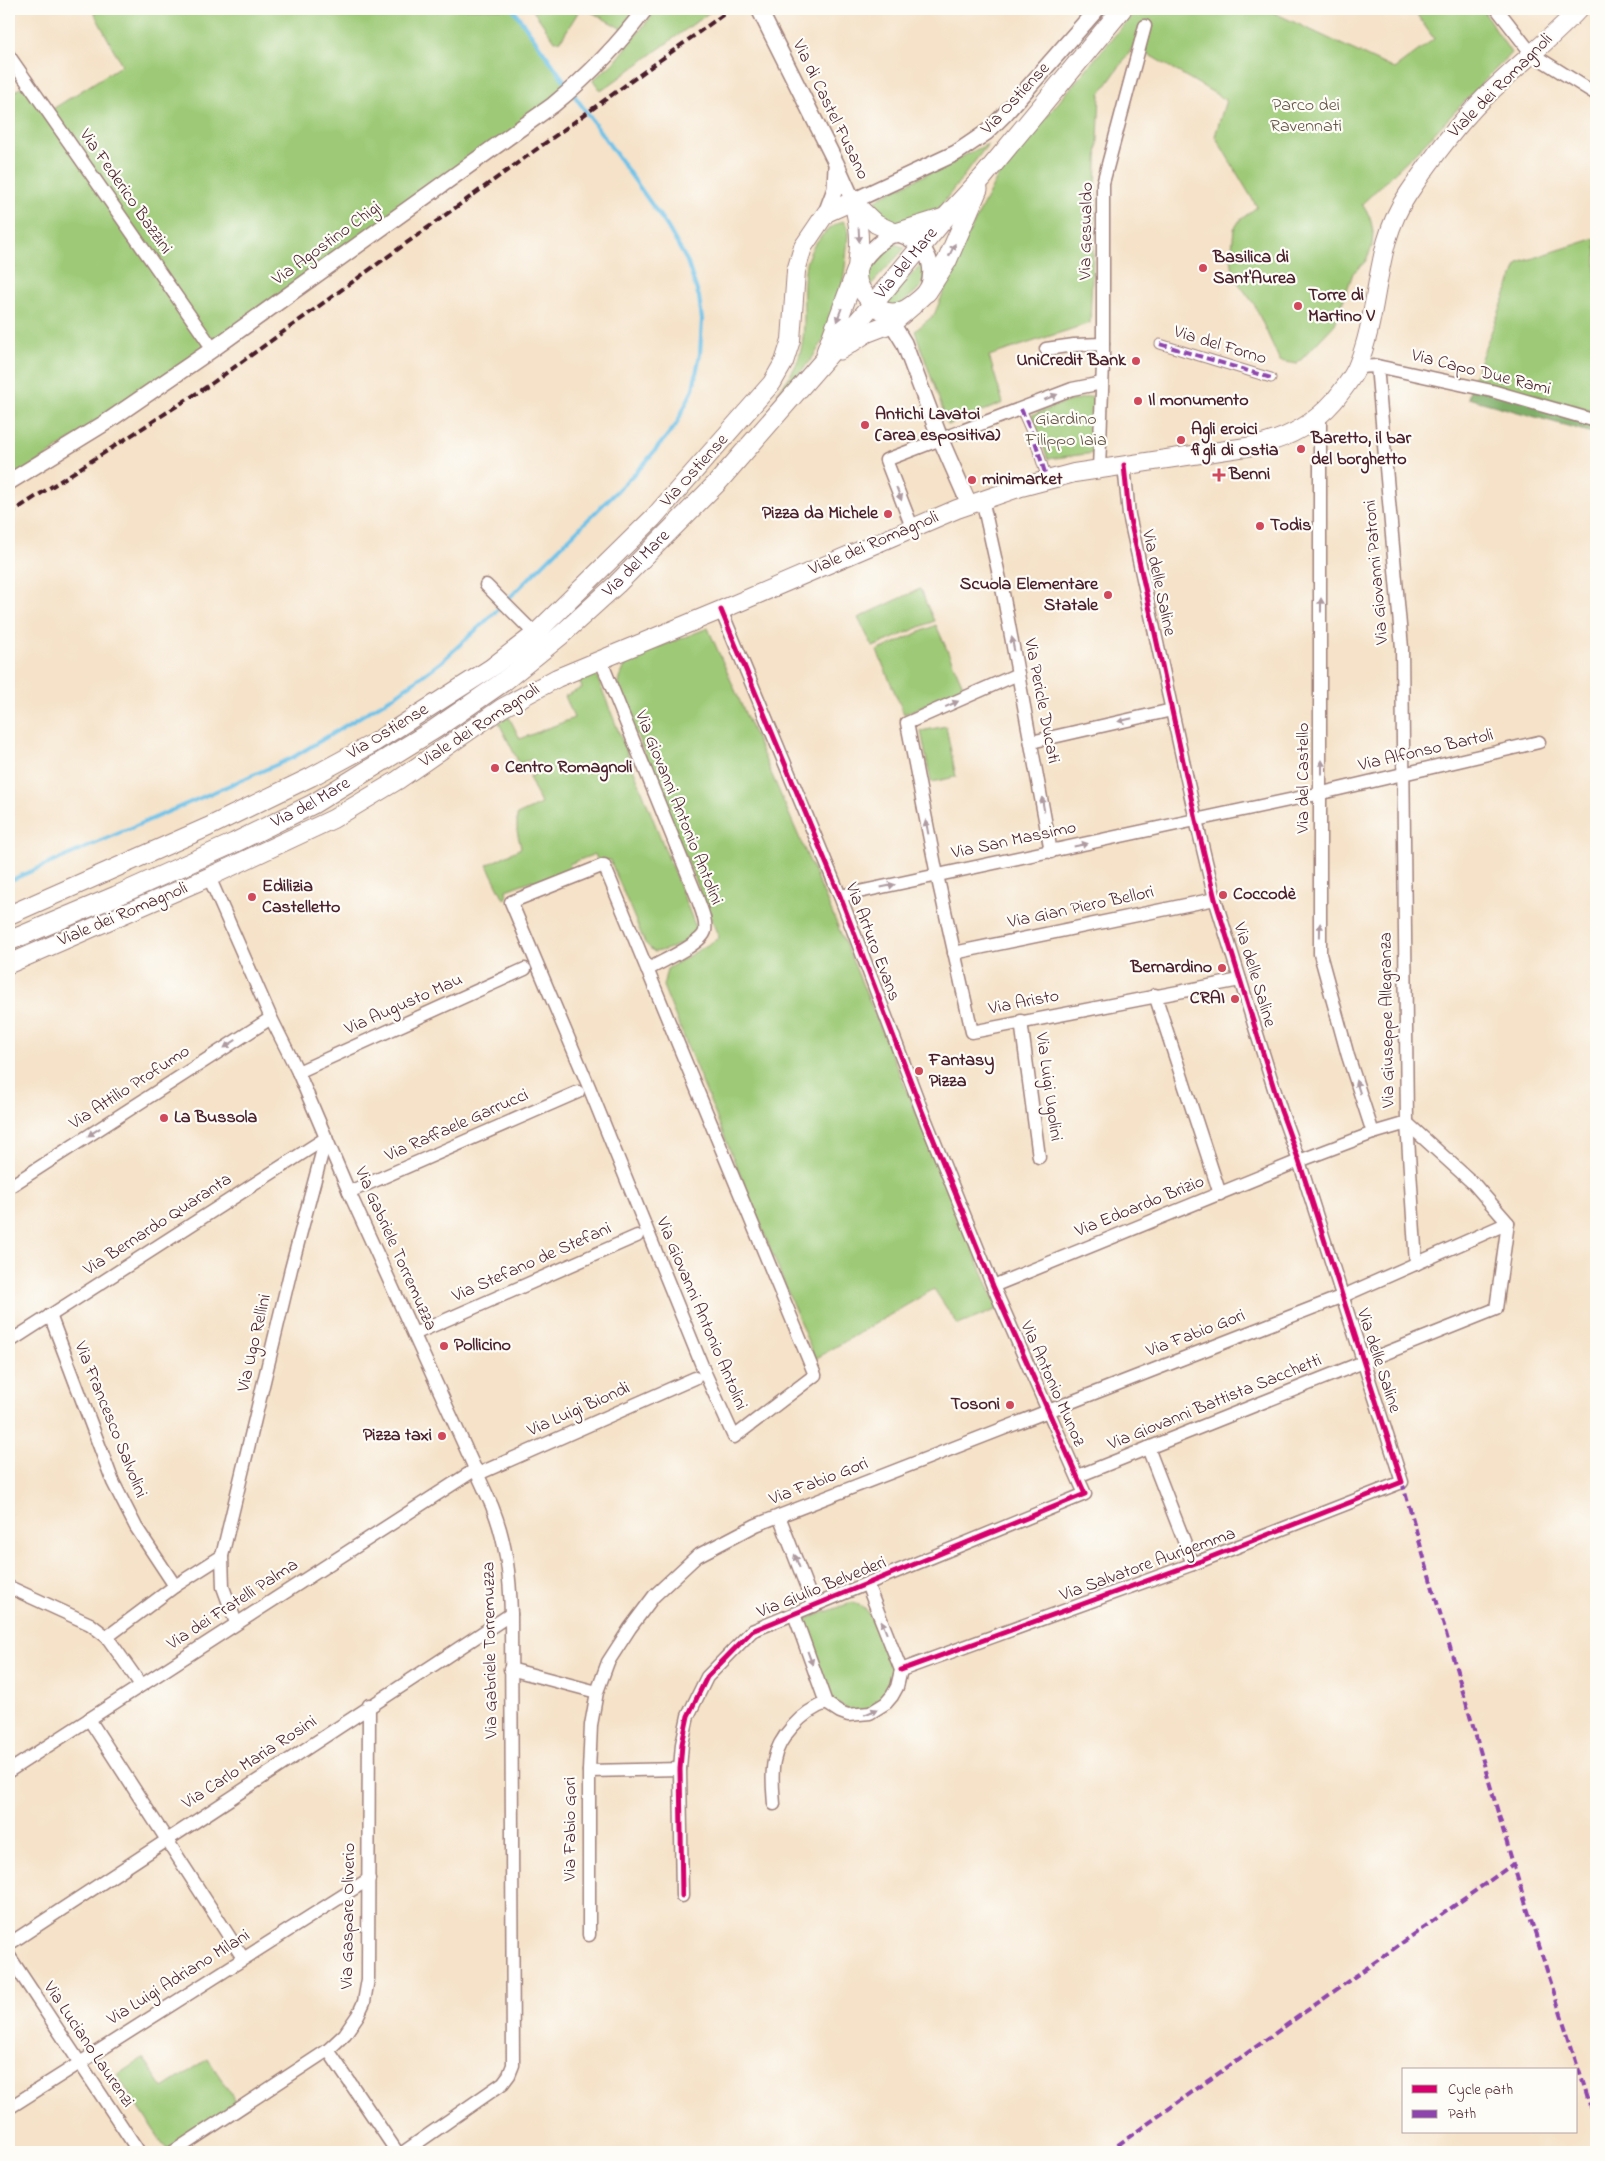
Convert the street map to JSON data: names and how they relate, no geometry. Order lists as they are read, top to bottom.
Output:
{
  "streets": {
    "main road": ["Viale dei Romagnoli", "Via Ostiense", "Via del Mare"],
    "street": [
      "Via di Castel Fusano",
      "Via Federico Bazzini",
      "Via Gesualdo",
      "Via Agostino Chigi",
      "Via del Forno",
      "Via Capo Due Rami",
      "Via Giovanni Patroni",
      "Via delle Saline",
      "Via Pericle Ducati",
      "Via Alfonso Bartoli",
      "Via del Castello",
      "Via Giovanni Antonio Antolini",
      "Via San Massimo",
      "Via Gian Piero Bellori",
      "Via Arturo Evans",
      "Via Aristo",
      "Via Augusto Mau",
      "Via Giuseppe Allegranza",
      "Via Luigi Ugolini",
      "Via Attilio Profumo",
      "Via Raffaele Garrucci",
      "Via Edoardo Brizio",
      "Via Bernardo Quaranta",
      "Via Gabriele Torremuzza",
      "Via Stefano de Stefani",
      "Via Fabio Gori",
      "Via Ugo Rellini",
      "Via Antonio Munoz",
      "Via Giovanni Battista Sacchetti",
      "Via Luigi Biondi",
      "Via Francesco Salvolini",
      "Via Salvatore Aurigemma",
      "Via Giulio Belvederi",
      "Via dei Fratelli Palma",
      "Via Carlo Maria Rosini",
      "Via Gaspare Oliverio",
      "Via Luigi Adriano Milani",
      "Via Luciano Laurenzi"
    ]
  },
  "crossings": [
    ["Viale dei Romagnoli", "Via Gesualdo"],
    ["Viale dei Romagnoli", "Via Capo Due Rami"],
    ["Viale dei Romagnoli", "Via delle Saline"],
    ["Viale dei Romagnoli", "Via Pericle Ducati"],
    ["Viale dei Romagnoli", "Via del Castello"],
    ["Viale dei Romagnoli", "Via Giovanni Antonio Antolini"],
    ["Viale dei Romagnoli", "Via Arturo Evans"],
    ["Viale dei Romagnoli", "Via Gabriele Torremuzza"],
    ["Via Ostiense", "Via di Castel Fusano"],
    ["Via Federico Bazzini", "Via Agostino Chigi"],
    ["Via Capo Due Rami", "Via Giovanni Patroni"],
    ["Via Giovanni Patroni", "Via Alfonso Bartoli"],
    ["Via Giovanni Patroni", "Via Giuseppe Allegranza"],
    ["Via delle Saline", "Via Alfonso Bartoli"],
    ["Via delle Saline", "Via San Massimo"],
    ["Via delle Saline", "Via Gian Piero Bellori"],
    ["Via delle Saline", "Via Aristo"],
    ["Via delle Saline", "Via Edoardo Brizio"],
    ["Via delle Saline", "Via Fabio Gori"],
    ["Via delle Saline", "Via Giovanni Battista Sacchetti"],
    ["Via delle Saline", "Via Salvatore Aurigemma"],
    ["Via Pericle Ducati", "Via San Massimo"],
    ["Via Pericle Ducati", "Via Aristo"],
    ["Via Alfonso Bartoli", "Via del Castello"],
    ["Via Alfonso Bartoli", "Via San Massimo"],
    ["Via Alfonso Bartoli", "Via Giuseppe Allegranza"],
    ["Via del Castello", "Via Edoardo Brizio"],
    ["Via San Massimo", "Via Arturo Evans"],
    ["Via San Massimo", "Via Aristo"],
    ["Via Gian Piero Bellori", "Via Aristo"],
    ["Via Arturo Evans", "Via Edoardo Brizio"],
    ["Via Arturo Evans", "Via Antonio Munoz"],
    ["Via Aristo", "Via Luigi Ugolini"],
    ["Via Augusto Mau", "Via Gabriele Torremuzza"],
    ["Via Giuseppe Allegranza", "Via Edoardo Brizio"],
    ["Via Giuseppe Allegranza", "Via Fabio Gori"],
    ["Via Attilio Profumo", "Via Gabriele Torremuzza"],
    ["Via Raffaele Garrucci", "Via Gabriele Torremuzza"],
    ["Via Edoardo Brizio", "Via Antonio Munoz"],
    ["Via Bernardo Quaranta", "Via Gabriele Torremuzza"],
    ["Via Bernardo Quaranta", "Via Ugo Rellini"],
    ["Via Bernardo Quaranta", "Via Francesco Salvolini"],
    ["Via Gabriele Torremuzza", "Via Stefano de Stefani"],
    ["Via Gabriele Torremuzza", "Via Ugo Rellini"],
    ["Via Gabriele Torremuzza", "Via Luigi Biondi"],
    ["Via Gabriele Torremuzza", "Via dei Fratelli Palma"],
    ["Via Gabriele Torremuzza", "Via Carlo Maria Rosini"],
    ["Via Fabio Gori", "Via Antonio Munoz"],
    ["Via Fabio Gori", "Via Giovanni Battista Sacchetti"],
    ["Via Ugo Rellini", "Via dei Fratelli Palma"],
    ["Via Antonio Munoz", "Via Giovanni Battista Sacchetti"],
    ["Via Antonio Munoz", "Via Giulio Belvederi"],
    ["Via Luigi Biondi", "Via dei Fratelli Palma"],
    ["Via Carlo Maria Rosini", "Via Gaspare Oliverio"],
    ["Via Gaspare Oliverio", "Via Luigi Adriano Milani"],
    ["Via Luigi Adriano Milani", "Via Luciano Laurenzi"]
  ],
  "one_way": ["Via Pericle Ducati", "Via del Castello", "Via Attilio Profumo"],
  "parks": ["Parco dei Ravennati", "Giardino Filippo Iaia"],
  "places": {
    "other": [
      "Basilica di Sant'Aurea",
      "Torre di Martino V",
      "UniCredit Bank",
      "Il monumento",
      "Antichi Lavatoi (area espositiva)",
      "Agli eroici figli di Ostia",
      "Baretto, il bar del borghetto",
      "minimarket",
      "Pizza da Michele",
      "Todis",
      "Scuola Elementare Statale",
      "Centro Romagnoli",
      "Coccodè",
      "Edilizia Castelletto",
      "Bernardino",
      "CRAI",
      "Fantasy Pizza",
      "La Bussola",
      "Pollicino",
      "Tosoni",
      "Pizza taxi"
    ],
    "health": ["Benni"]
  },
  "legend": ["Cycle path", "Path"]
}
